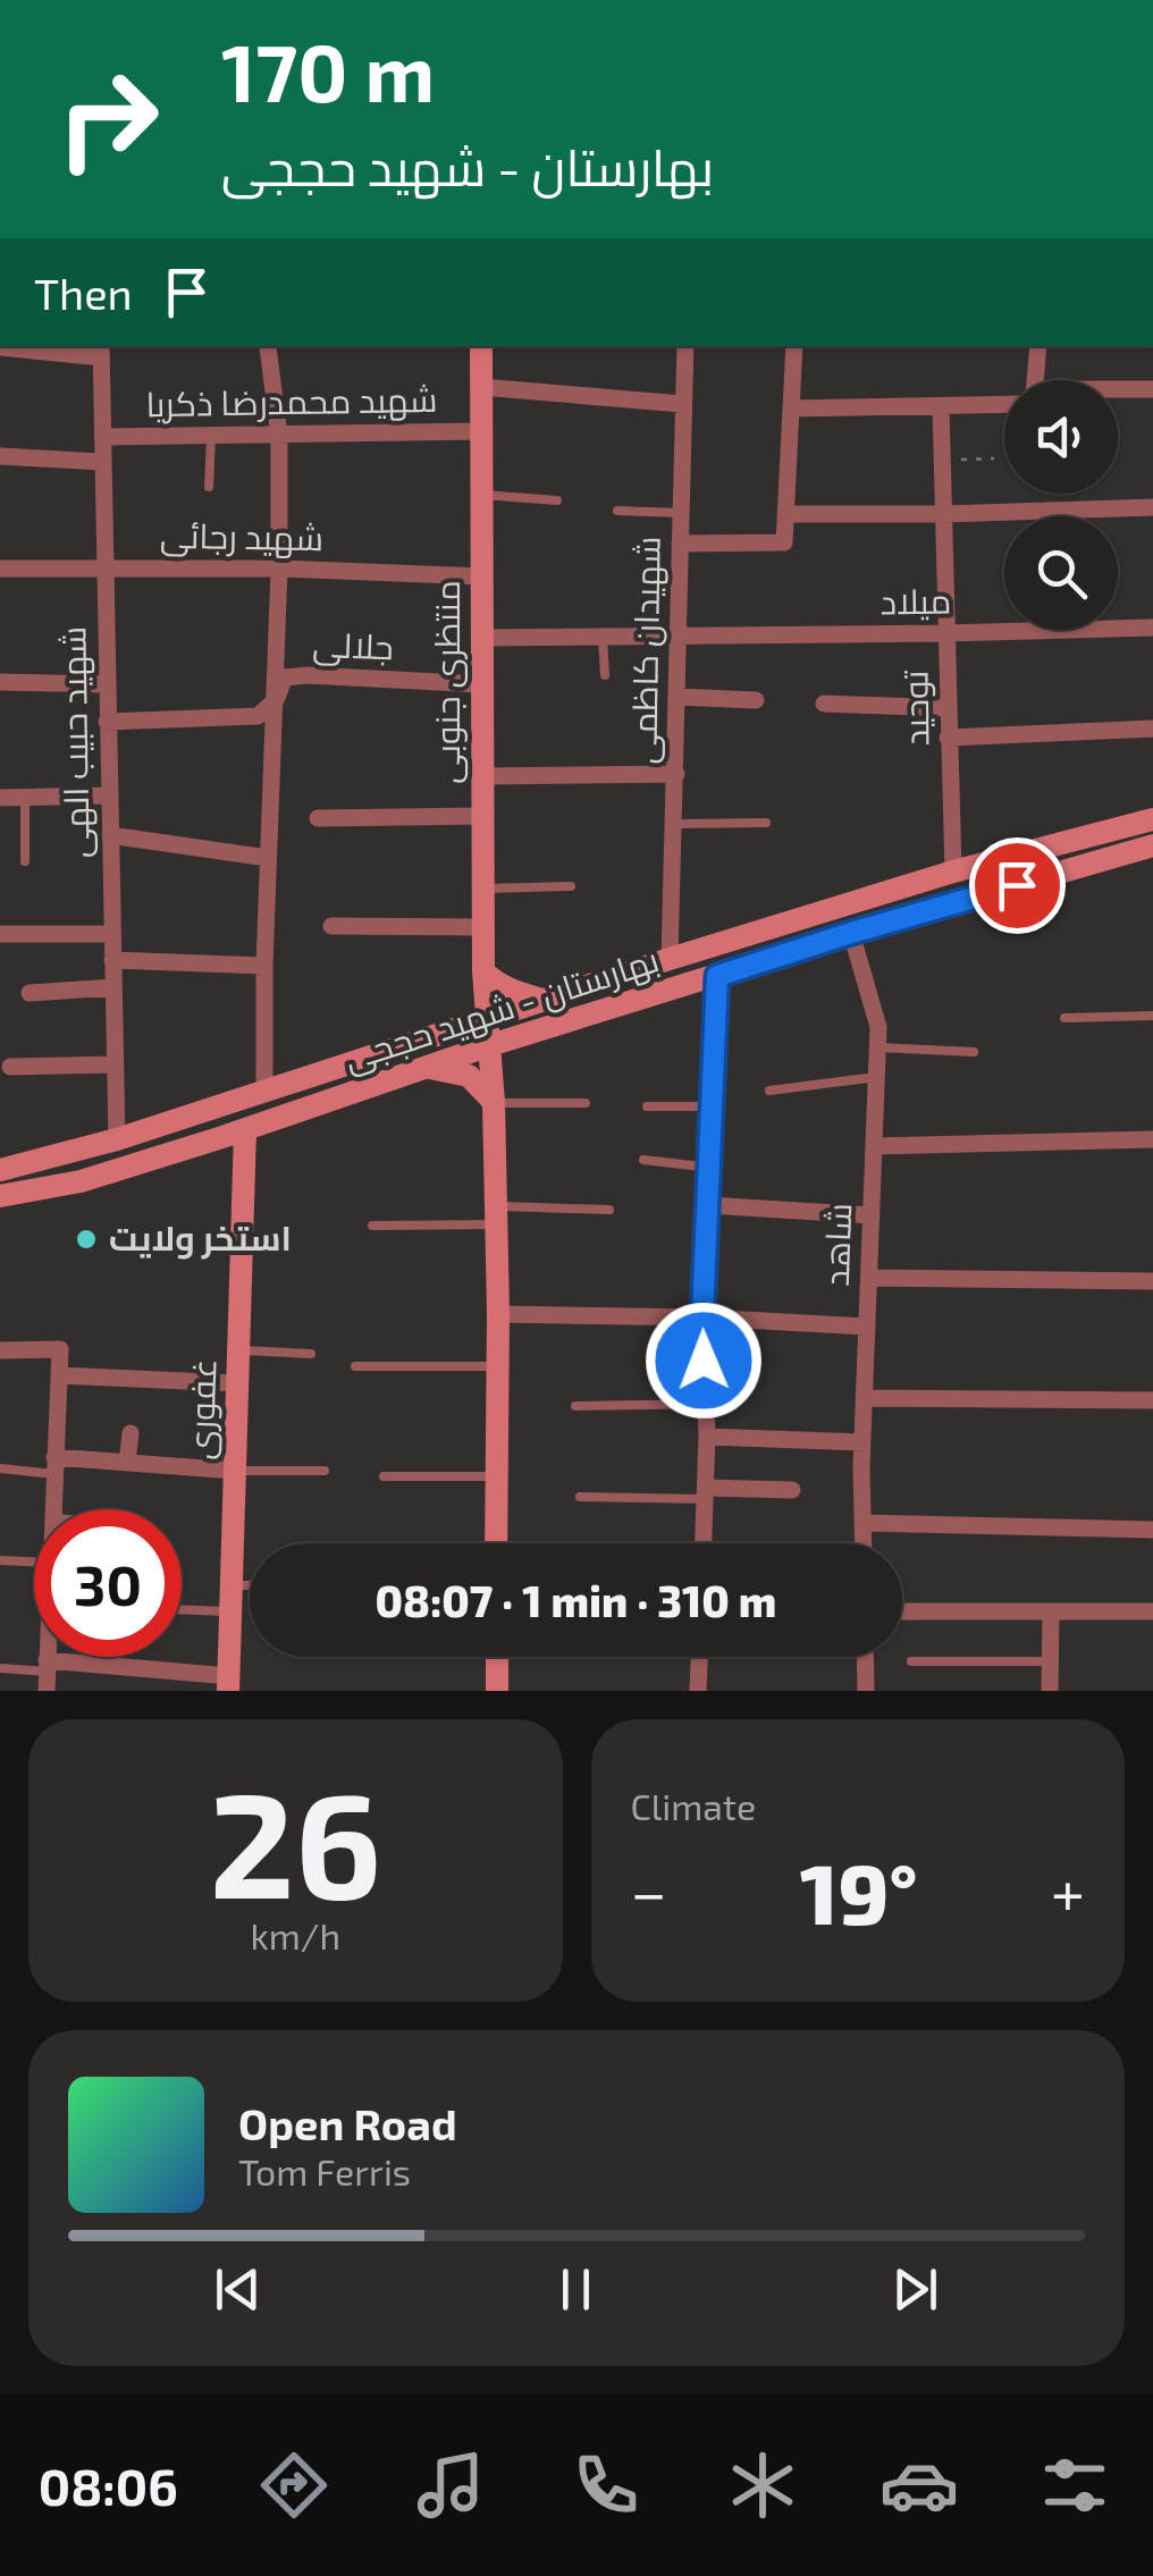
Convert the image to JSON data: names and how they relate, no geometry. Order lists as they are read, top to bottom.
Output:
{
  "streets": {
    "main road": ["منتظری جنوبی", "بهارستان - شهید حججی", "غفوری"],
    "street": [
      "شهید محمدرضا ذکریا",
      "شهید رجائی",
      "میلاد",
      "جلالی",
      "شهیدان کاظمی",
      "توحید",
      "شهید حبیب الهی",
      "شاهد"
    ]
  },
  "crossings": [
    ["شهید محمدرضا ذکریا", "منتظری جنوبی"],
    ["شهید محمدرضا ذکریا", "شهید حبیب الهی"],
    ["شهید رجائی", "منتظری جنوبی"],
    ["شهید رجائی", "شهید حبیب الهی"],
    ["میلاد", "شهیدان کاظمی"],
    ["میلاد", "منتظری جنوبی"],
    ["میلاد", "توحید"],
    ["جلالی", "منتظری جنوبی"],
    ["جلالی", "شهید حبیب الهی"],
    ["شهیدان کاظمی", "بهارستان - شهید حججی"],
    ["منتظری جنوبی", "بهارستان - شهید حججی"],
    ["توحید", "بهارستان - شهید حججی"],
    ["شهید حبیب الهی", "بهارستان - شهید حججی"],
    ["بهارستان - شهید حججی", "شاهد"],
    ["بهارستان - شهید حججی", "غفوری"]
  ],
  "places": ["استخر ولایت"],
  "page": {
    "turn": ["170 m", "بهارستان - شهید حججی"],
    "then": "Then",
    "limit": "30",
    "trip": "08:07 · 1 min · 310 m",
    "tile": [
      ["26", "km/h"],
      "Climate"
    ],
    "heat": ["−", "19°", "+"],
    "song": ["Open Road", "Tom Ferris"],
    "tabs": "08:06"
  }
}
